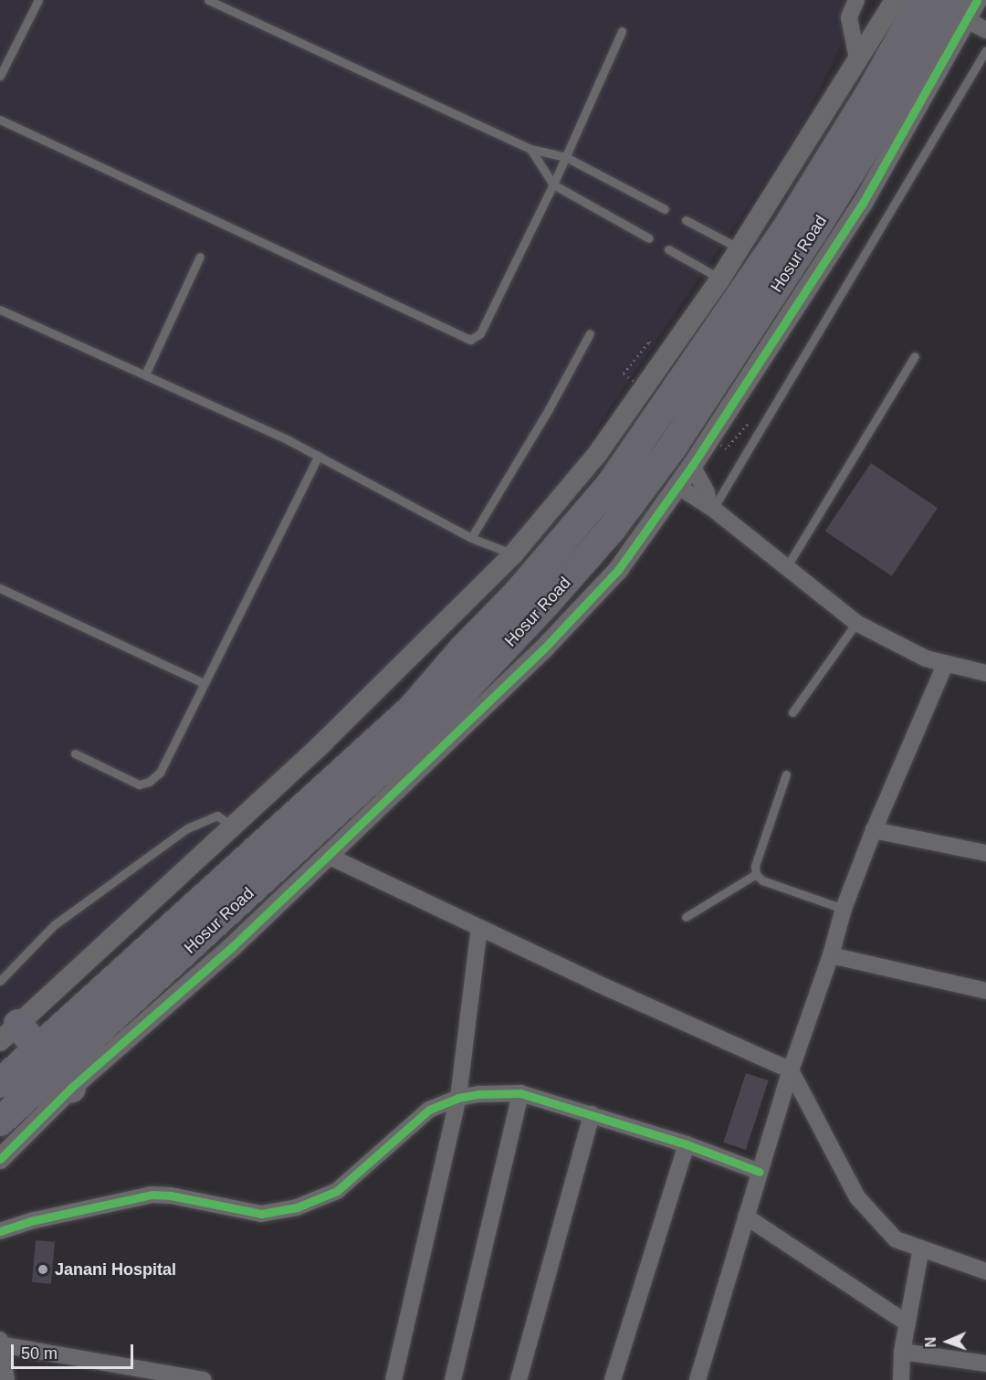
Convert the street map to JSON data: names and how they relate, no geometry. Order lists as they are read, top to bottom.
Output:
{
  "streets": {
    "highway": ["Hosur Road"]
  },
  "places": ["Janani Hospital"],
  "scale_bar": "50 m",
  "north": "left"
}
